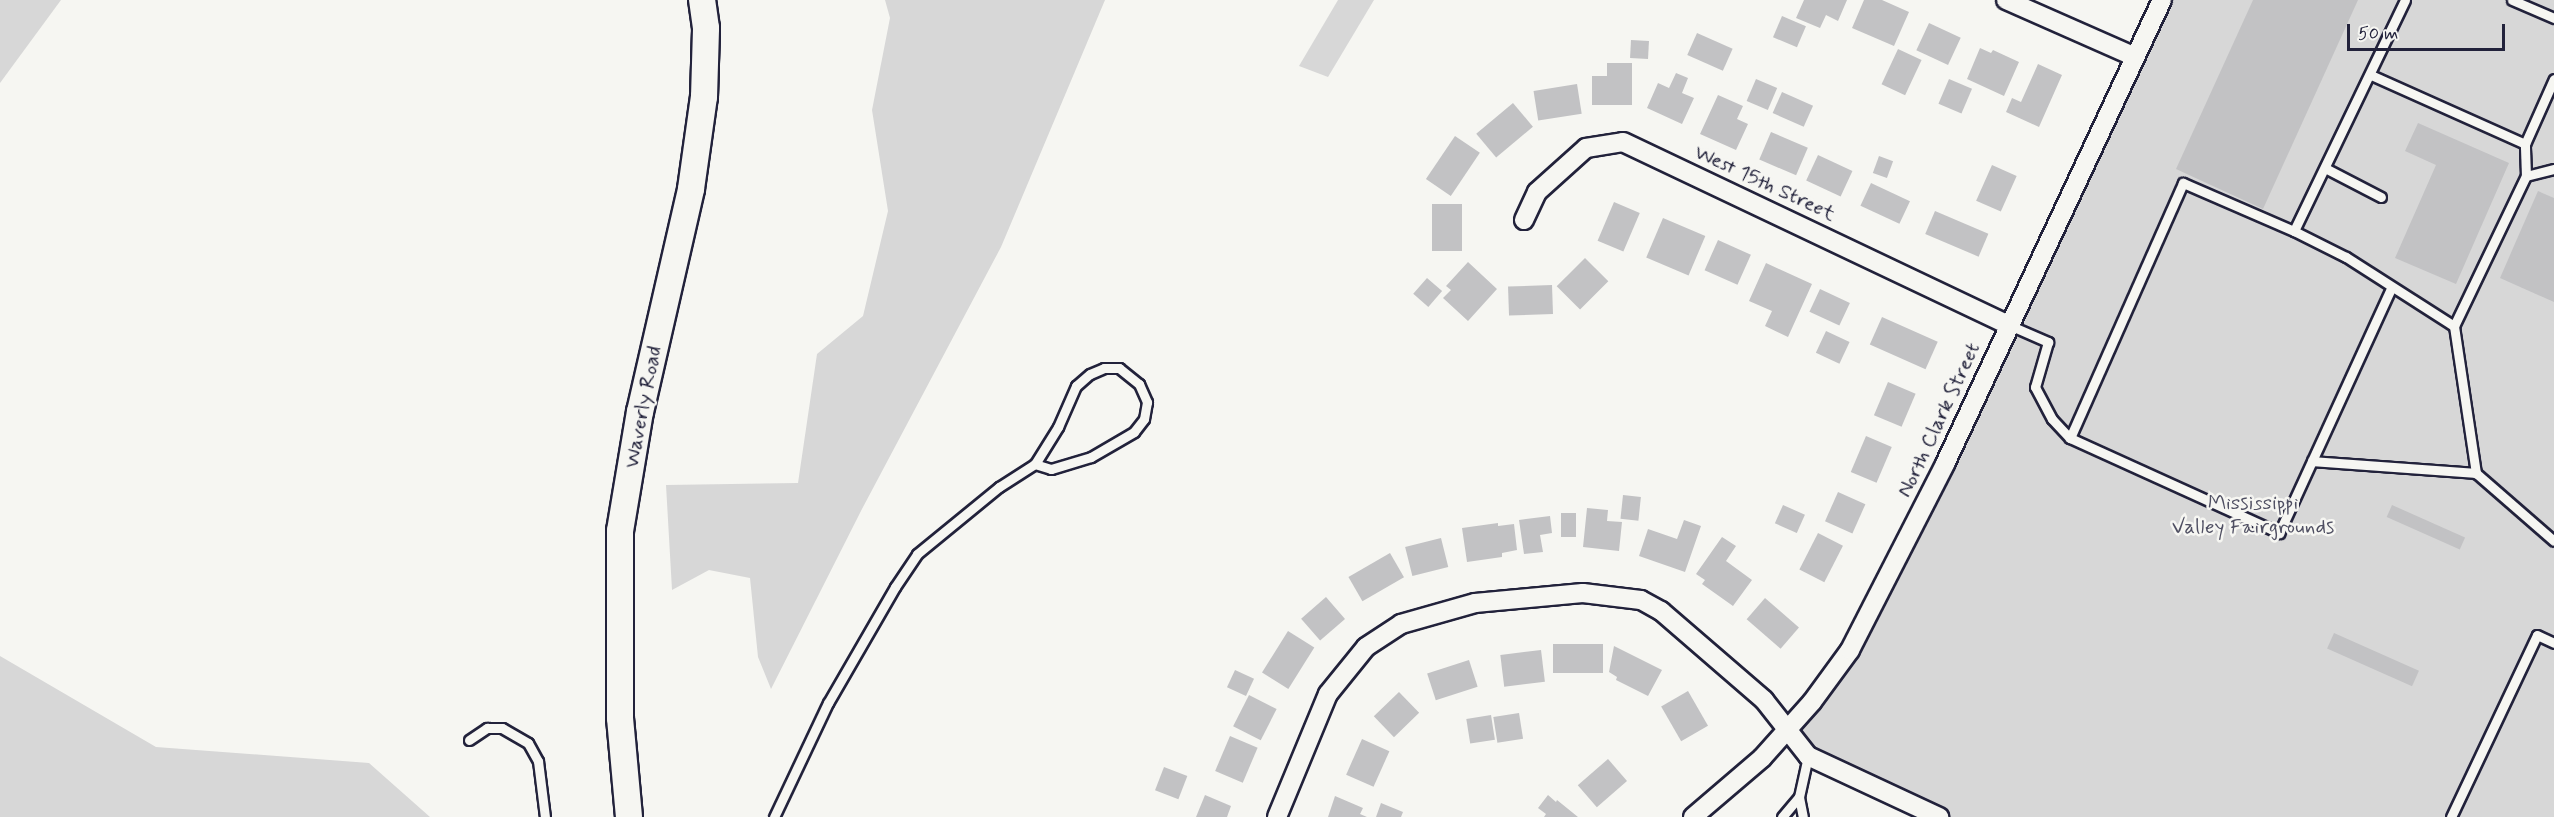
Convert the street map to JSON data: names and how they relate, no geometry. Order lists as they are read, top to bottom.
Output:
{
  "streets": {
    "street": ["West 15th Street", "Waverly Road", "North Clark Street"]
  },
  "crossings": [
    ["West 15th Street", "North Clark Street"]
  ],
  "parks": ["Mississippi Valley Fairgrounds"],
  "scale_bar": "50 m"
}
